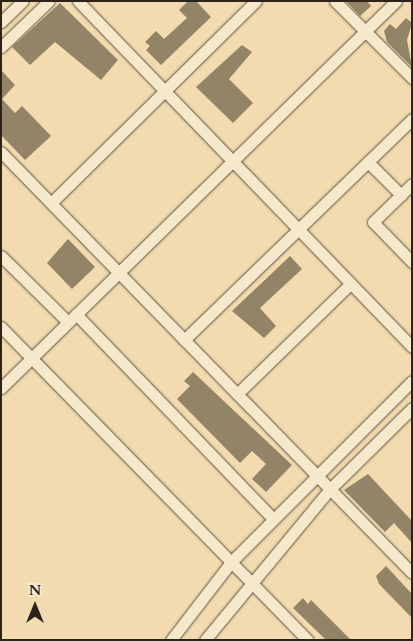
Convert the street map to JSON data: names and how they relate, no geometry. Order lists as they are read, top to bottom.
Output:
{
  "north": "top"
}
